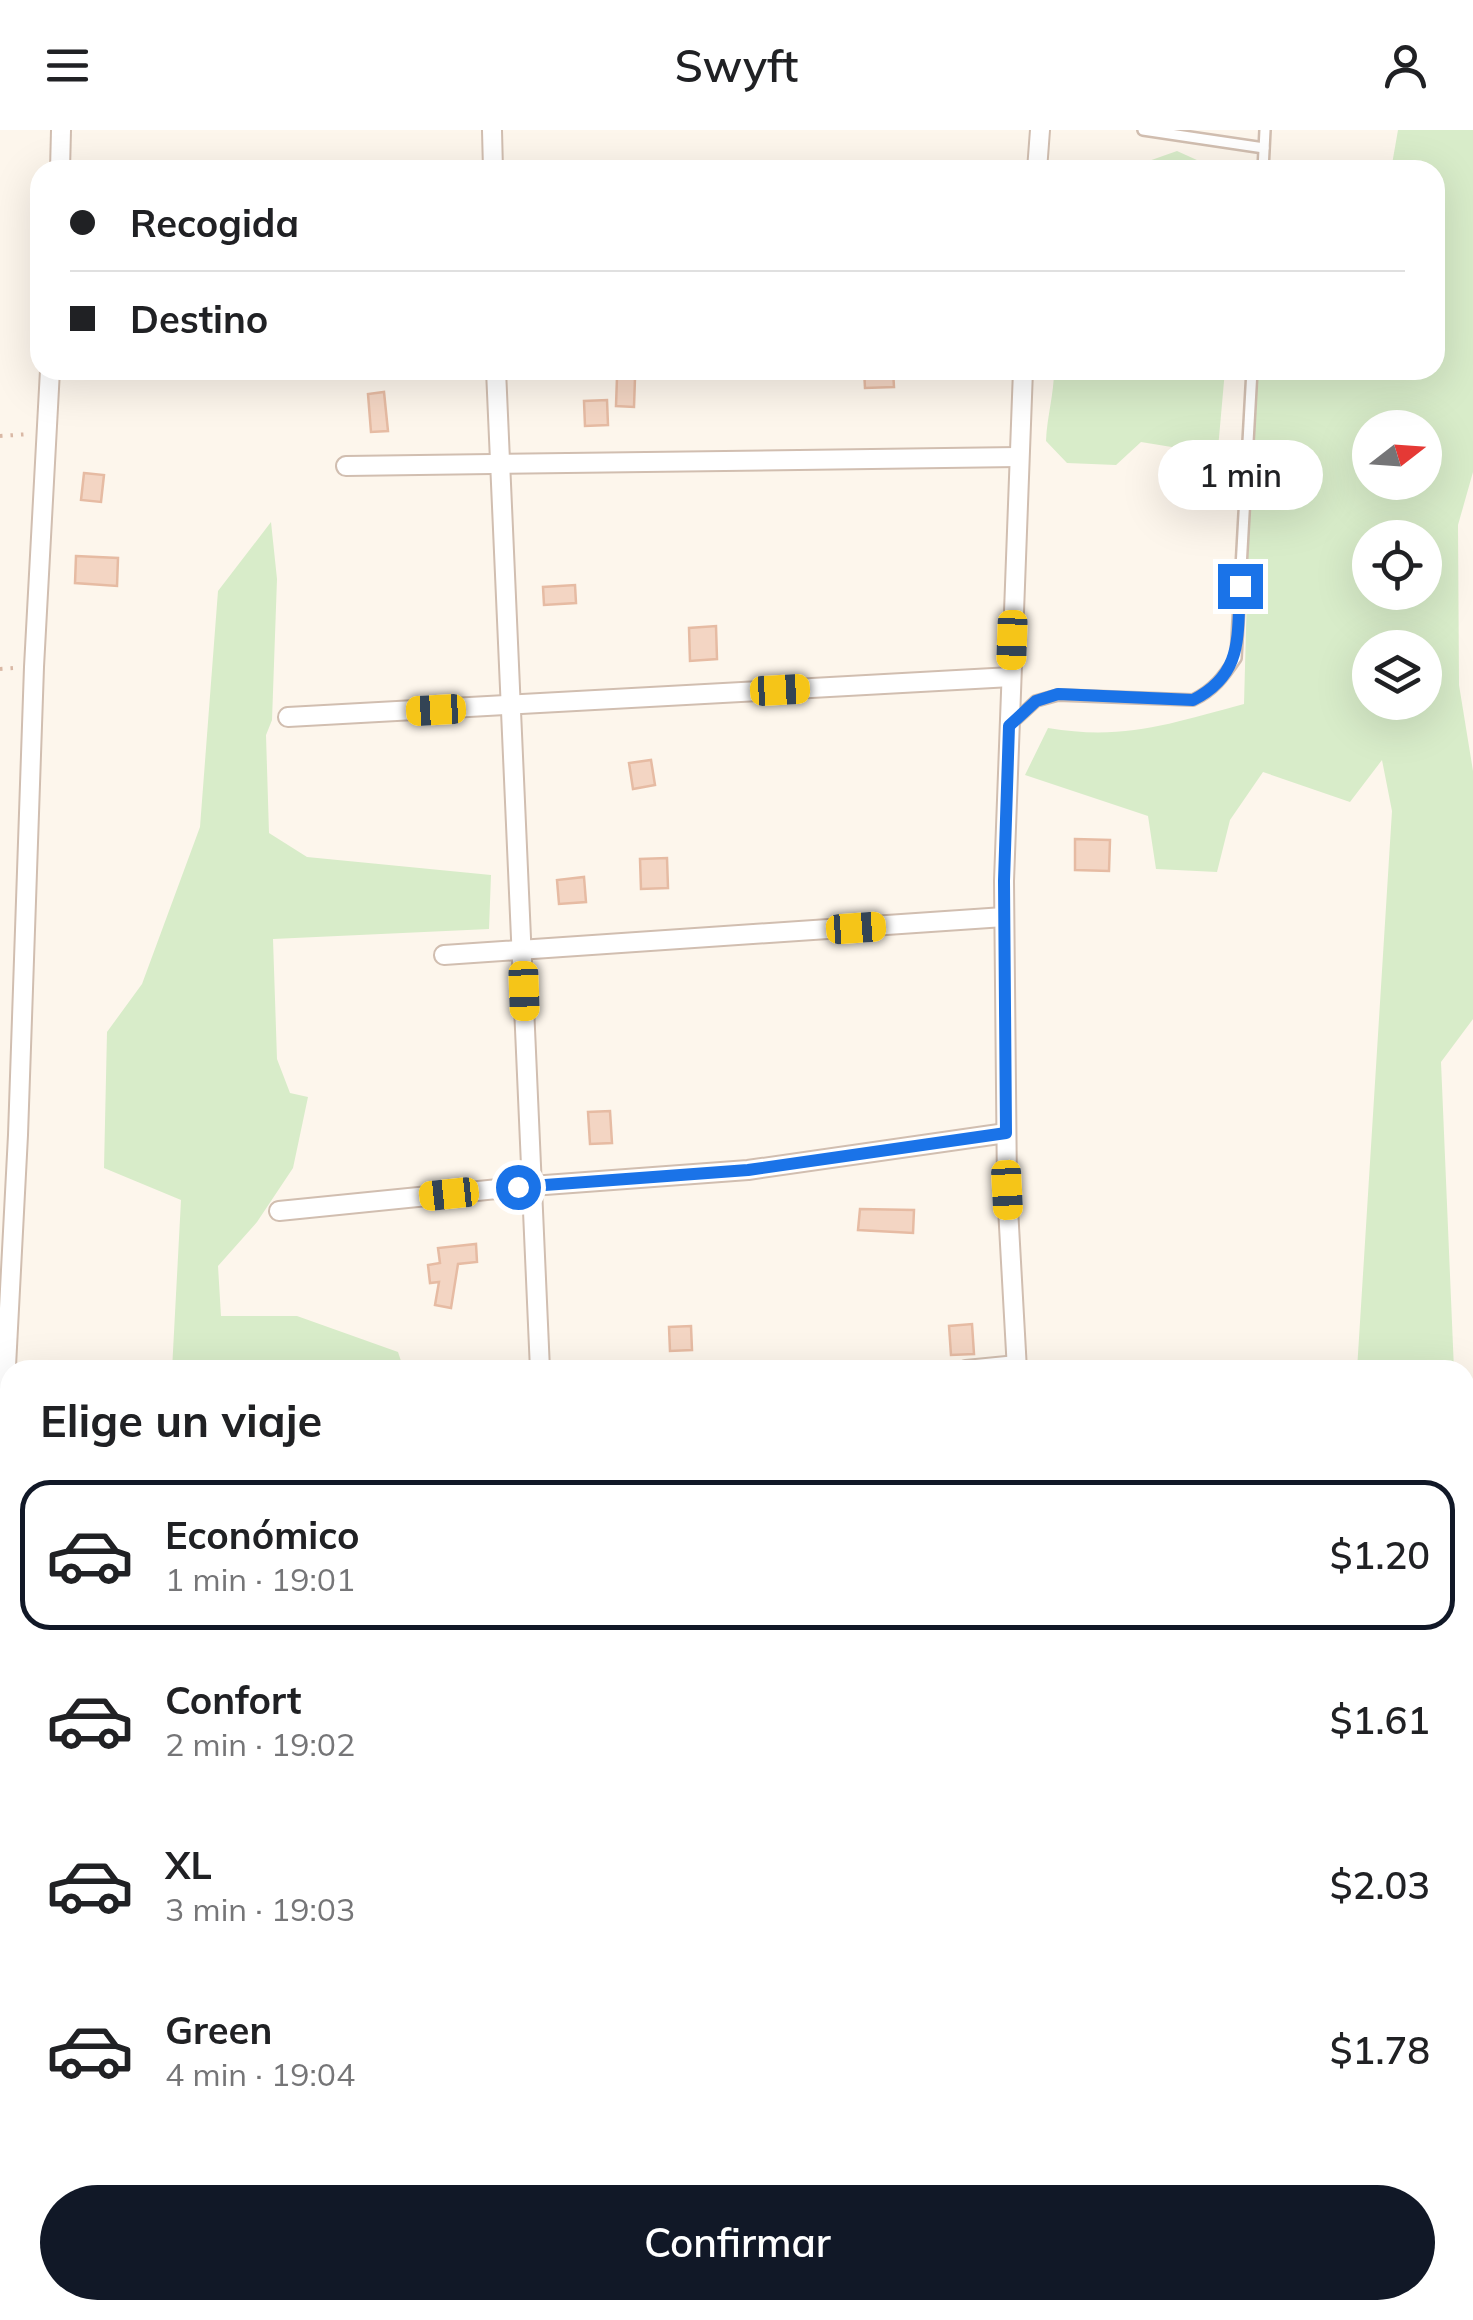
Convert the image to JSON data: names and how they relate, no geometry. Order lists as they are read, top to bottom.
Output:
{
  "north": "right",
  "page": {
    "header": "Swyft",
    "banner": ["Recogida", "Destino"],
    "bubble": "1 min",
    "heading": "Elige un viaje",
    "list": [
      {
        "name": "Económico",
        "note": "1 min · 19:01",
        "value": "$1.20"
      },
      {
        "name": "Confort",
        "note": "2 min · 19:02",
        "value": "$1.61"
      },
      {
        "name": "XL",
        "note": "3 min · 19:03",
        "value": "$2.03"
      },
      {
        "name": "Green",
        "note": "4 min · 19:04",
        "value": "$1.78"
      }
    ],
    "buttons": "Confirmar"
  }
}
